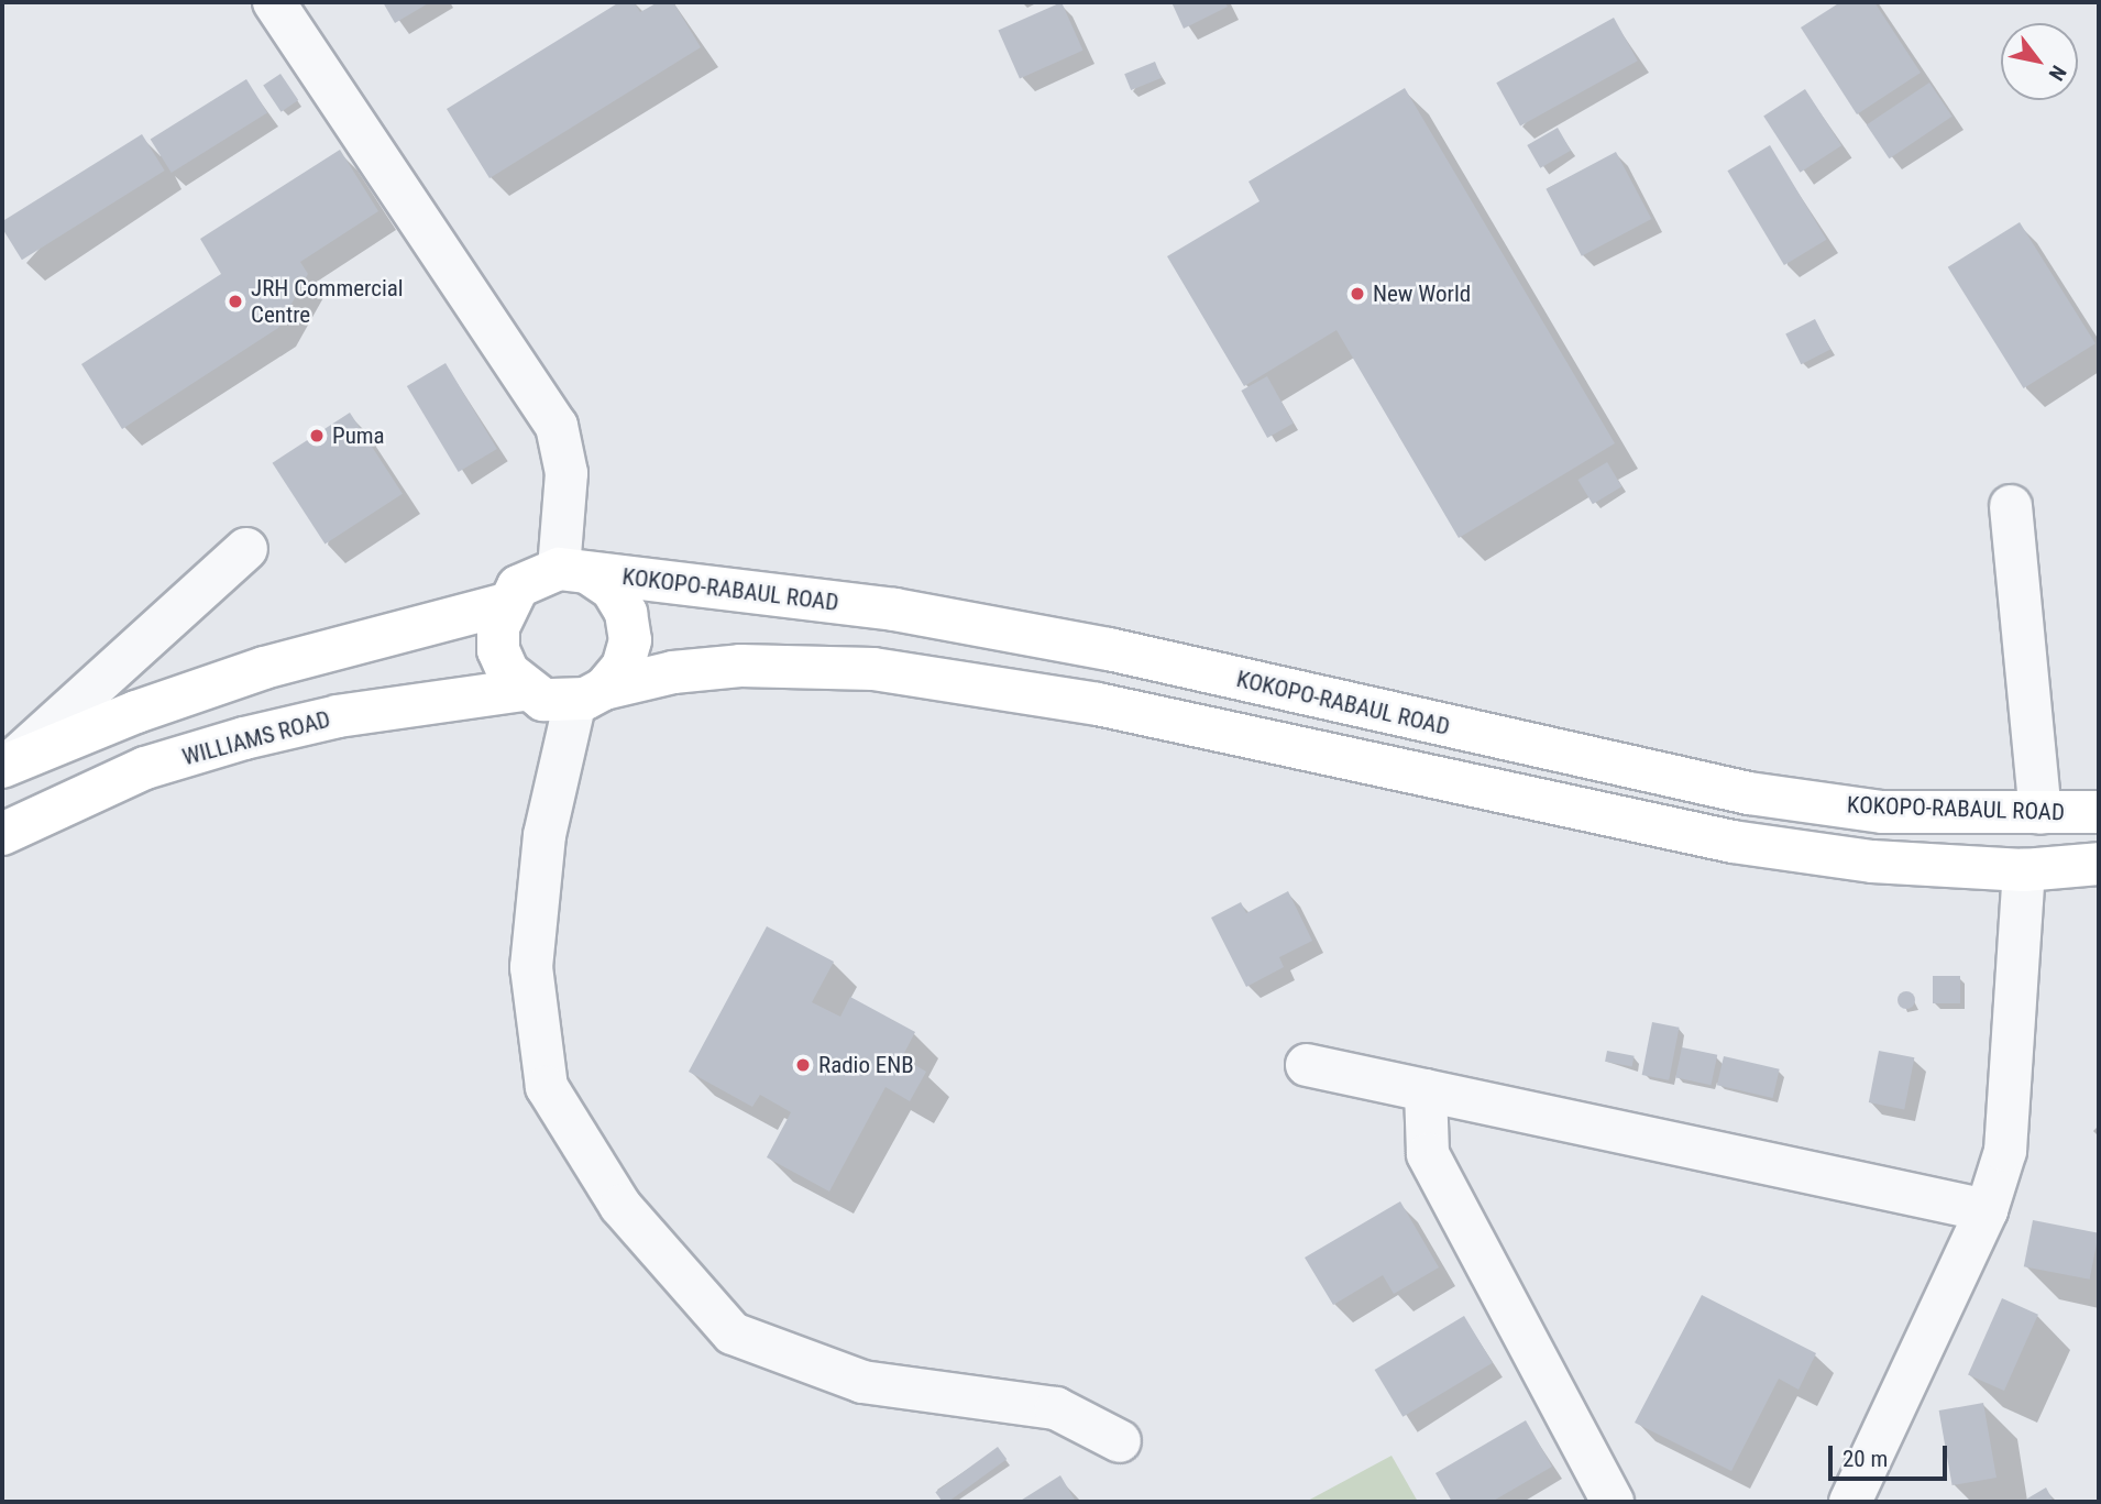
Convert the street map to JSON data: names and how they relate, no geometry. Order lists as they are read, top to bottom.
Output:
{
  "streets": {
    "main road": ["KOKOPO-RABAUL ROAD", "WILLIAMS ROAD"]
  },
  "crossings": [
    ["KOKOPO-RABAUL ROAD", "WILLIAMS ROAD"]
  ],
  "places": [
    "New World",
    "JRH Commercial Centre",
    "Puma",
    "Radio ENB"
  ],
  "scale_bar": "20 m",
  "north": "bottom right"
}
